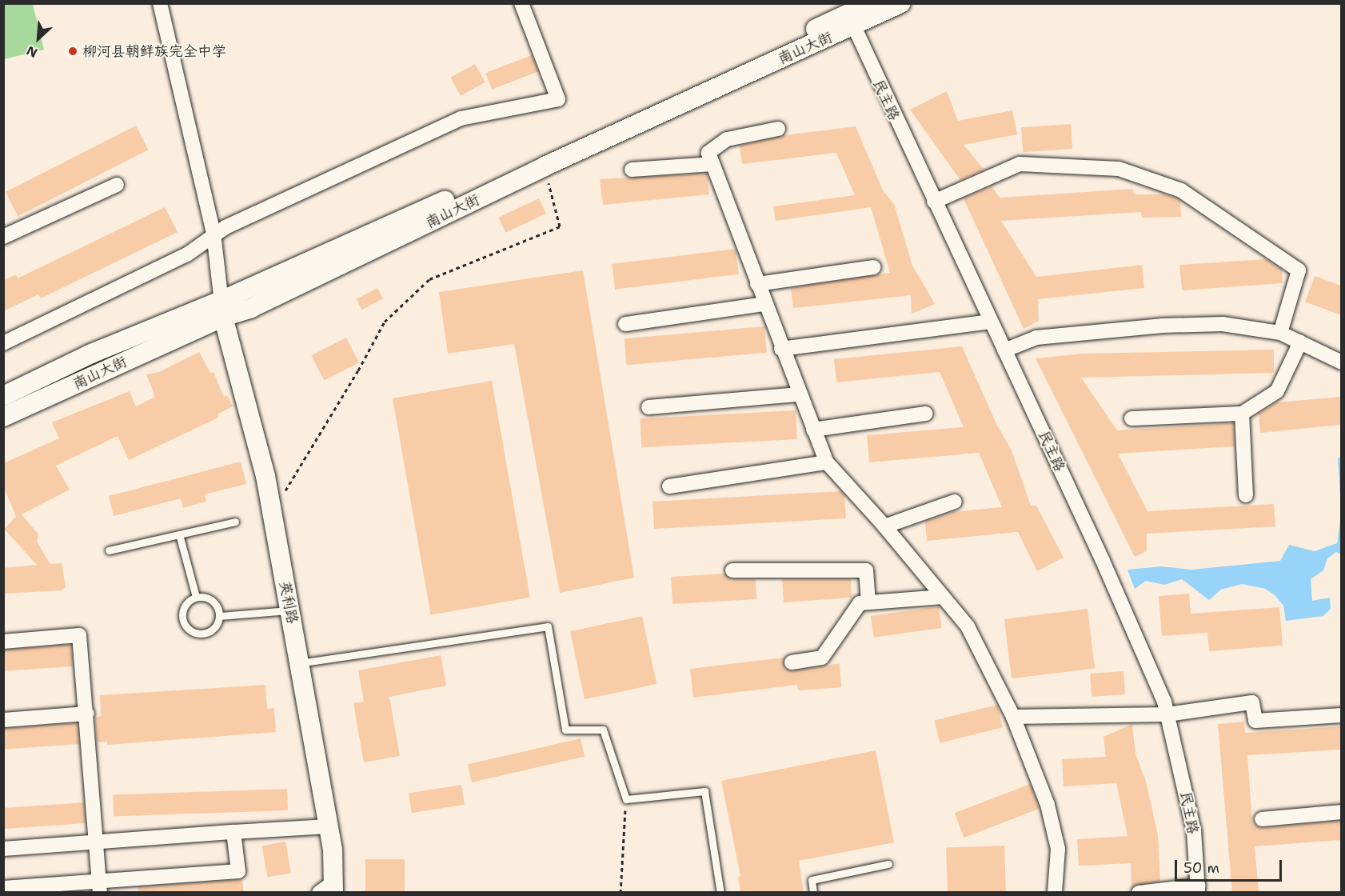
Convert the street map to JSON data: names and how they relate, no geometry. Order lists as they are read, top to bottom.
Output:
{
  "streets": {
    "street": ["南山大街", "民主路", "英利路"]
  },
  "crossings": [
    ["南山大街", "民主路"],
    ["南山大街", "英利路"]
  ],
  "places": ["柳河县朝鲜族完全中学"],
  "scale_bar": "50 m",
  "north": "bottom left"
}
